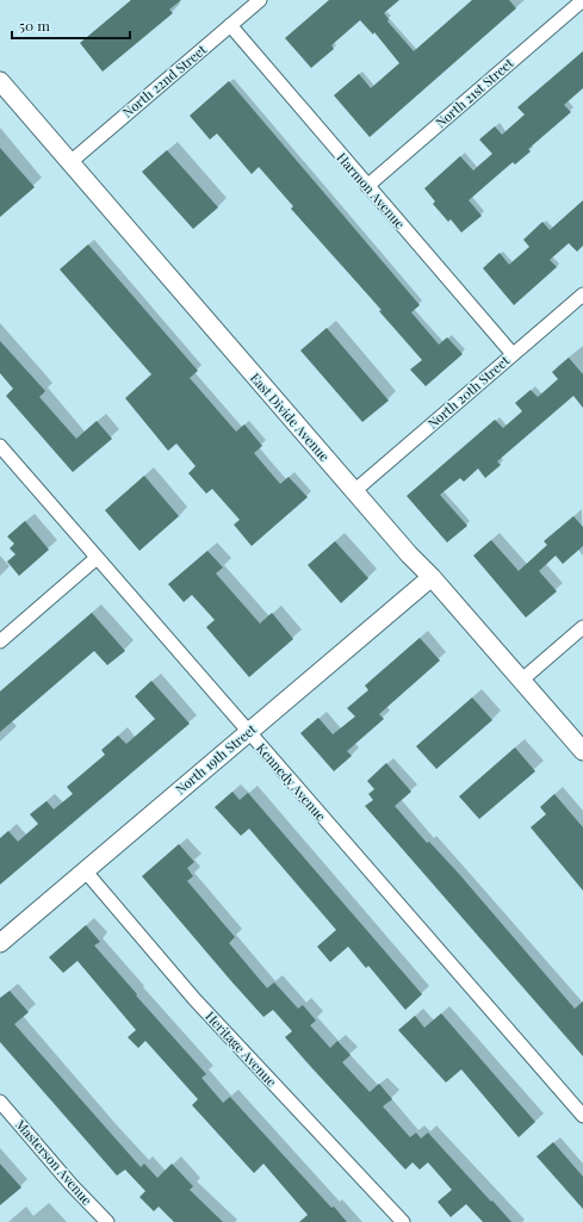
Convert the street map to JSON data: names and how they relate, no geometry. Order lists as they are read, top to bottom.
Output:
{
  "streets": {
    "street": [
      "North 22nd Street",
      "North 21st Street",
      "Harmon Avenue",
      "North 20th Street",
      "East Divide Avenue",
      "North 19th Street",
      "Kennedy Avenue",
      "Heritage Avenue",
      "Masterson Avenue"
    ]
  },
  "crossings": [
    ["North 22nd Street", "Harmon Avenue"],
    ["North 22nd Street", "East Divide Avenue"],
    ["North 21st Street", "Harmon Avenue"],
    ["Harmon Avenue", "North 20th Street"],
    ["North 20th Street", "East Divide Avenue"],
    ["East Divide Avenue", "North 19th Street"],
    ["North 19th Street", "Kennedy Avenue"],
    ["North 19th Street", "Heritage Avenue"]
  ],
  "scale_bar": "50 m"
}
